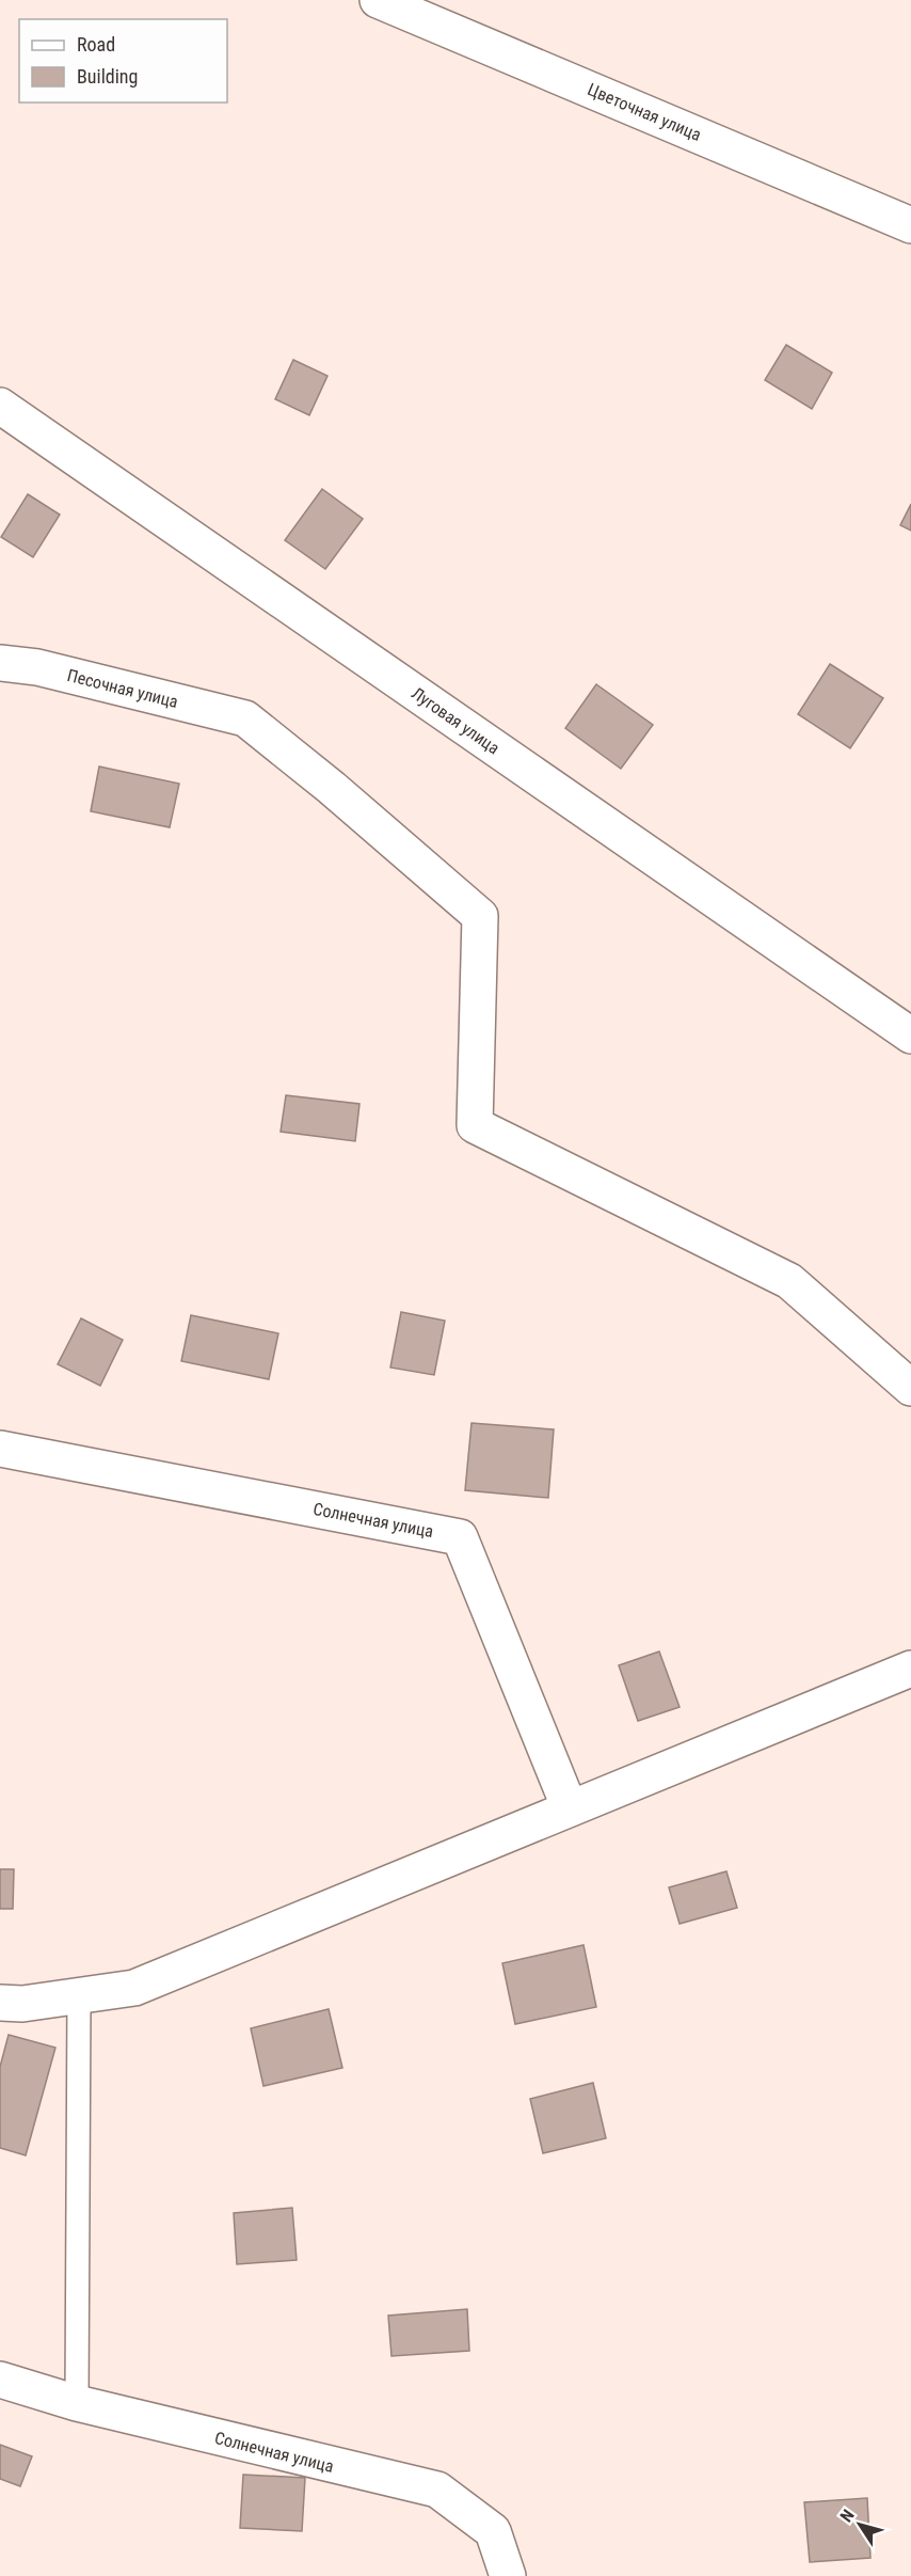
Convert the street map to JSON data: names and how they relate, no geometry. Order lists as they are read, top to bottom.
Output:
{
  "streets": {
    "street": [
      "Цветочная улица",
      "Песочная улица",
      "Луговая улица",
      "Солнечная улица"
    ]
  },
  "legend": ["Road", "Building"],
  "north": "top left"
}
